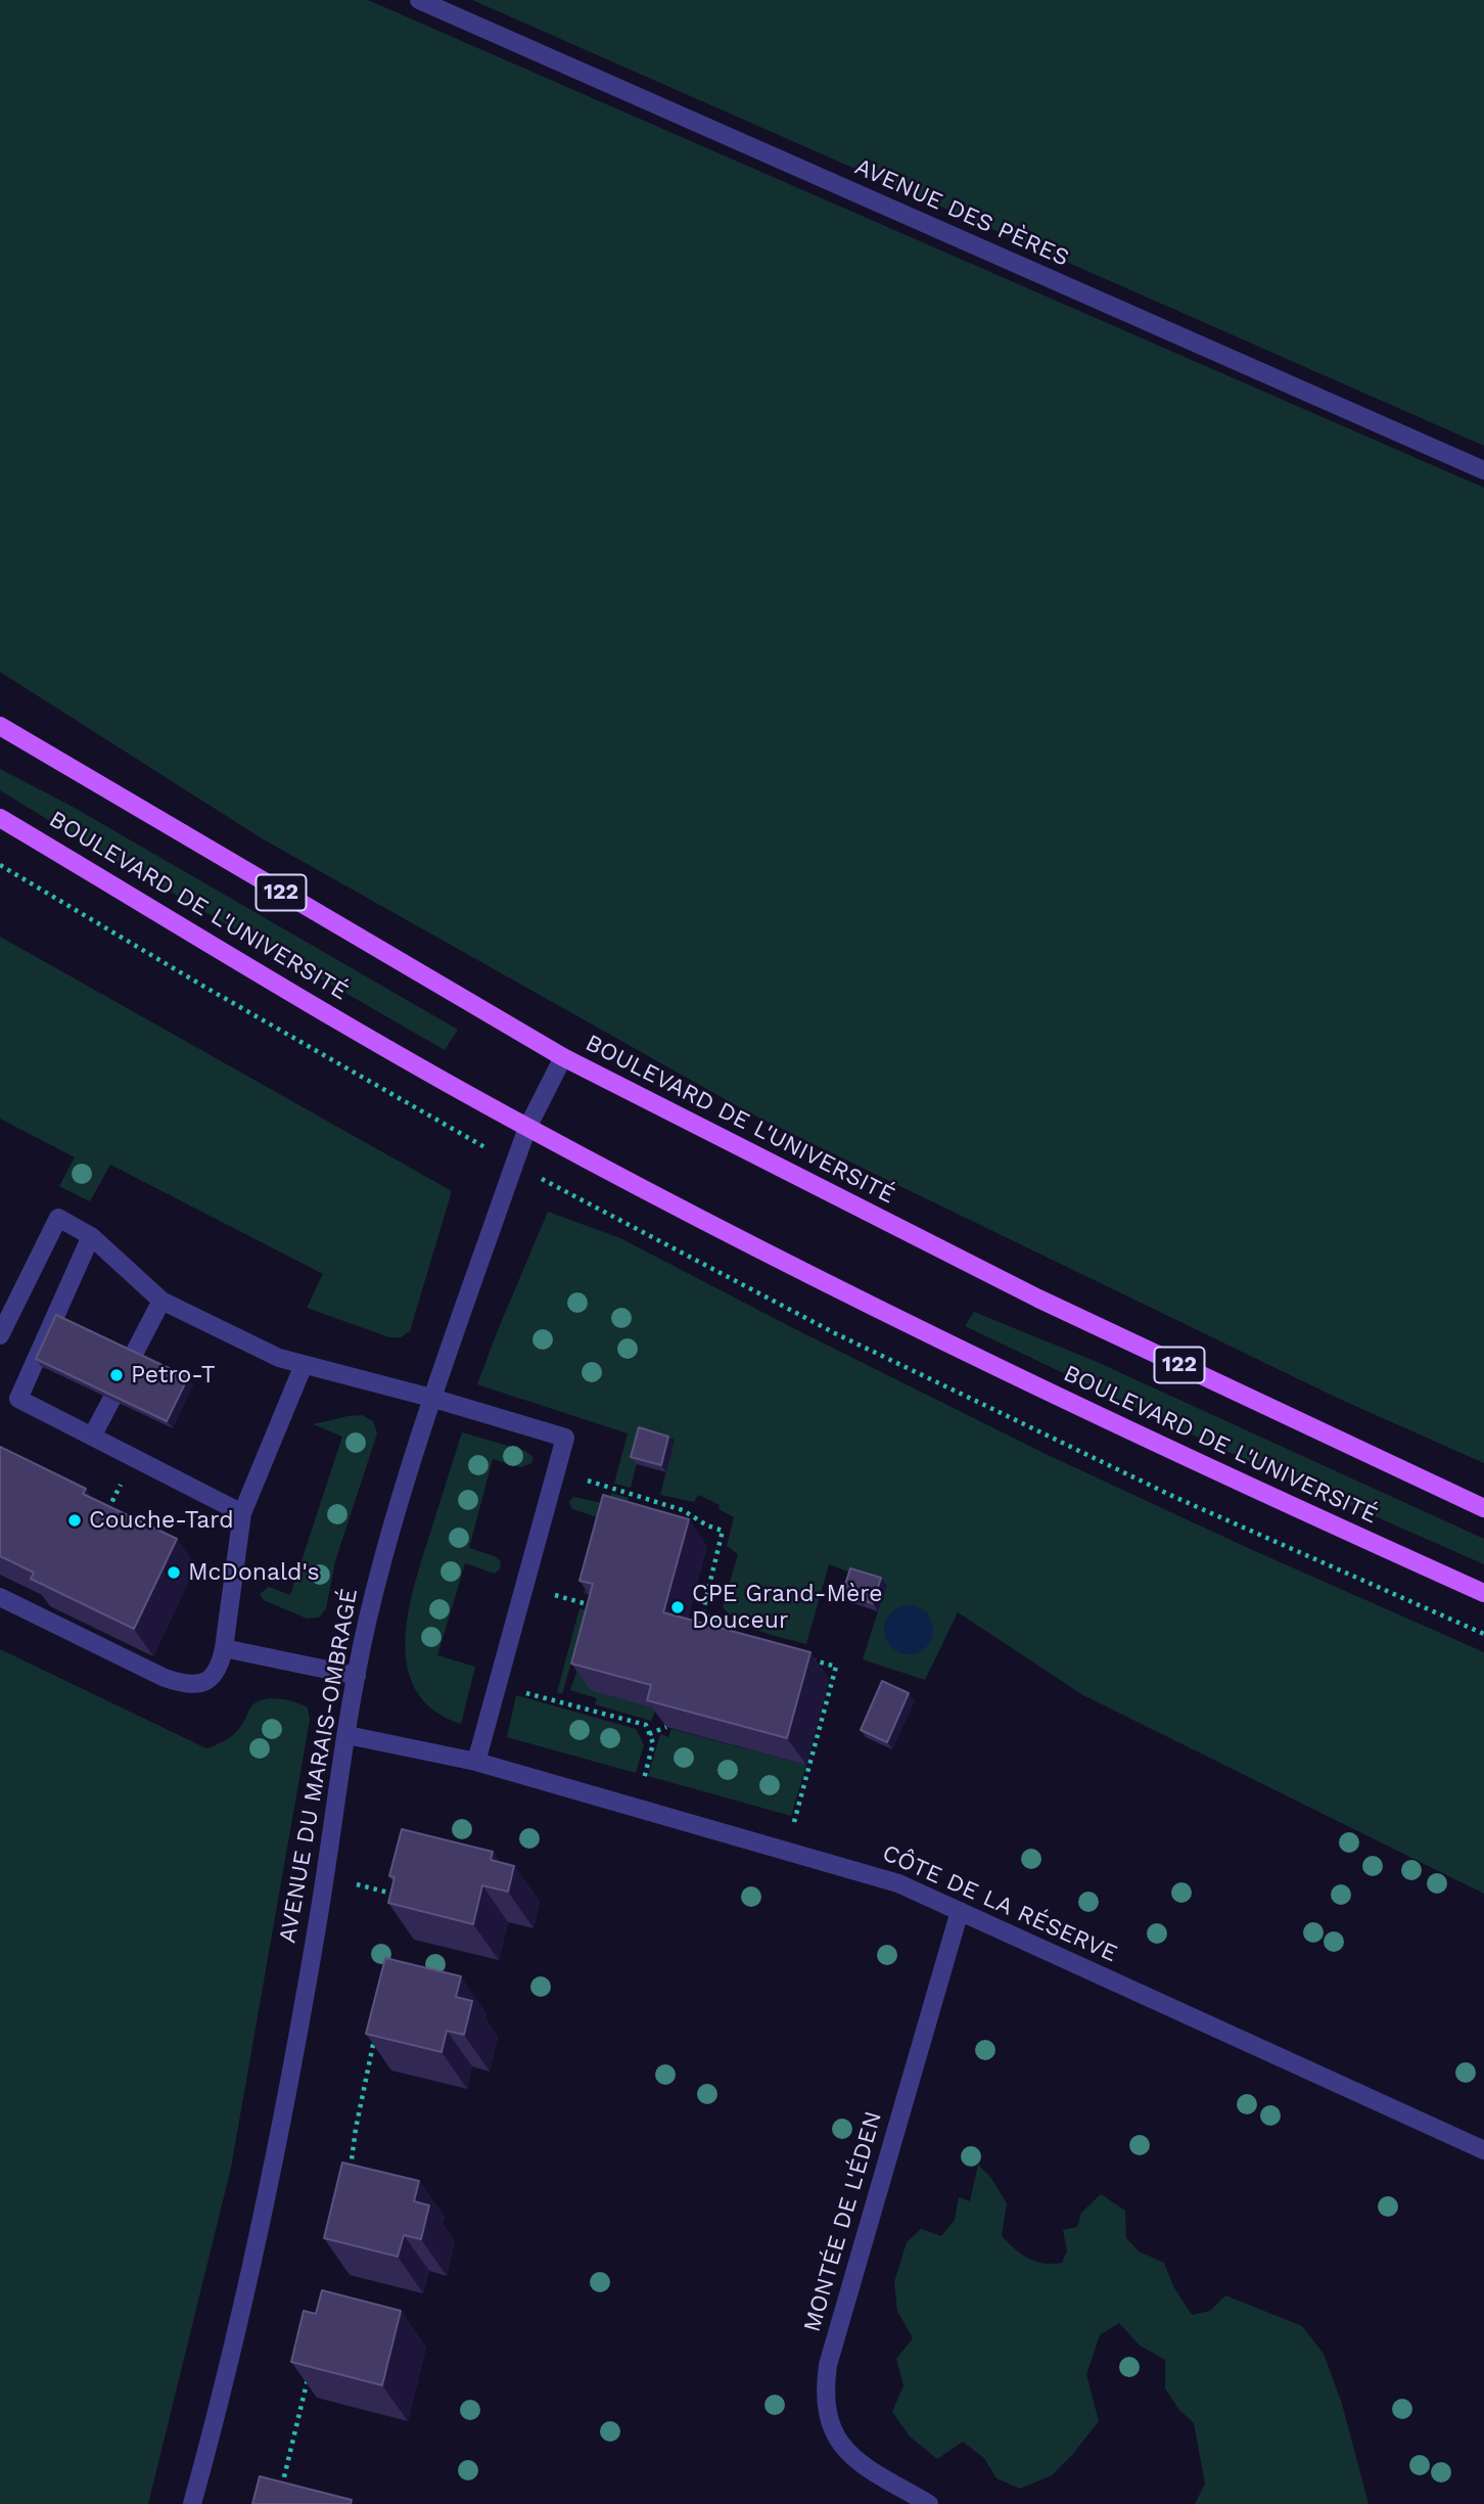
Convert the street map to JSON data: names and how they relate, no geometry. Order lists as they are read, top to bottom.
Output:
{
  "streets": {
    "main road": ["122", "BOULEVARD DE L'UNIVERSITÉ"],
    "street": [
      "AVENUE DES PÈRES",
      "AVENUE DU MARAIS-OMBRAGÉ",
      "CÔTE DE LA RÉSERVE",
      "MONTÉE DE L'ÉDEN"
    ]
  },
  "crossings": [
    ["BOULEVARD DE L'UNIVERSITÉ", "AVENUE DU MARAIS-OMBRAGÉ"],
    ["AVENUE DU MARAIS-OMBRAGÉ", "CÔTE DE LA RÉSERVE"],
    ["CÔTE DE LA RÉSERVE", "MONTÉE DE L'ÉDEN"]
  ],
  "places": [
    "Petro-T",
    "Couche-Tard",
    "McDonald's",
    "CPE Grand-Mère Douceur"
  ]
}
